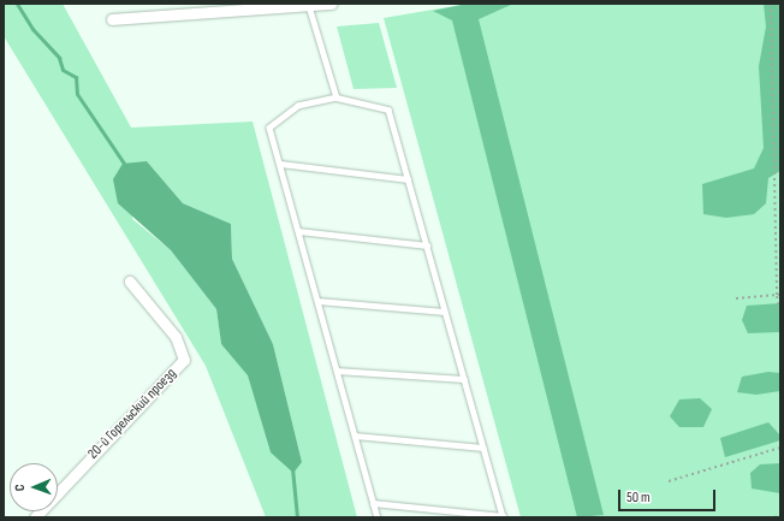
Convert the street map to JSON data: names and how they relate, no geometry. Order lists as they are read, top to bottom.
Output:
{
  "streets": {
    "street": ["20-й Горельский проезд"]
  },
  "scale_bar": "50 m",
  "north": "left"
}
